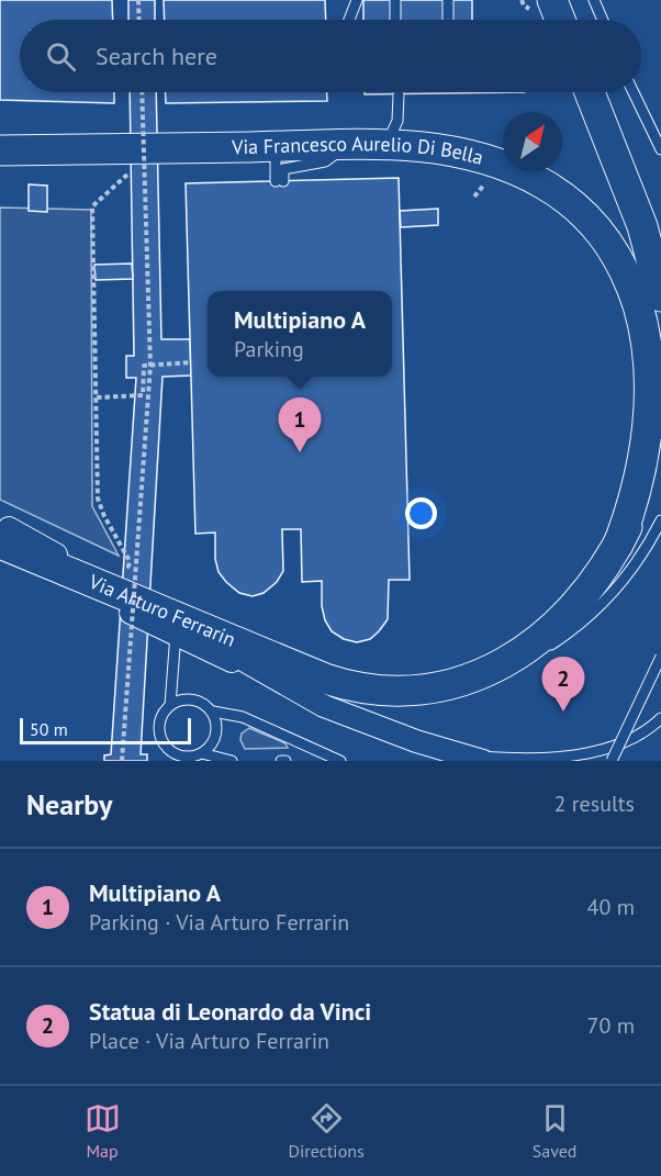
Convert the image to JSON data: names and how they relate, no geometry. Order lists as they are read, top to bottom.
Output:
{
  "streets": {
    "street": ["Via Francesco Aurelio Di Bella", "Via Arturo Ferrarin"]
  },
  "crossings": [
    ["Via Francesco Aurelio Di Bella", "Via Arturo Ferrarin"]
  ],
  "scale_bar": "50 m",
  "north": "top right",
  "page": {
    "search": "Search here",
    "popup": ["Multipiano A", "Parking"],
    "pins": ["1", "2"],
    "scale": "50 m",
    "heading": ["Nearby", "2 results"],
    "list": [
      {
        "mark": "1",
        "name": "Multipiano A",
        "note": "Parking · Via Arturo Ferrarin",
        "value": "40 m"
      },
      {
        "mark": "2",
        "name": "Statua di Leonardo da Vinci",
        "note": "Place · Via Arturo Ferrarin",
        "value": "70 m"
      }
    ],
    "nav": ["Map", "Directions", "Saved"]
  }
}
